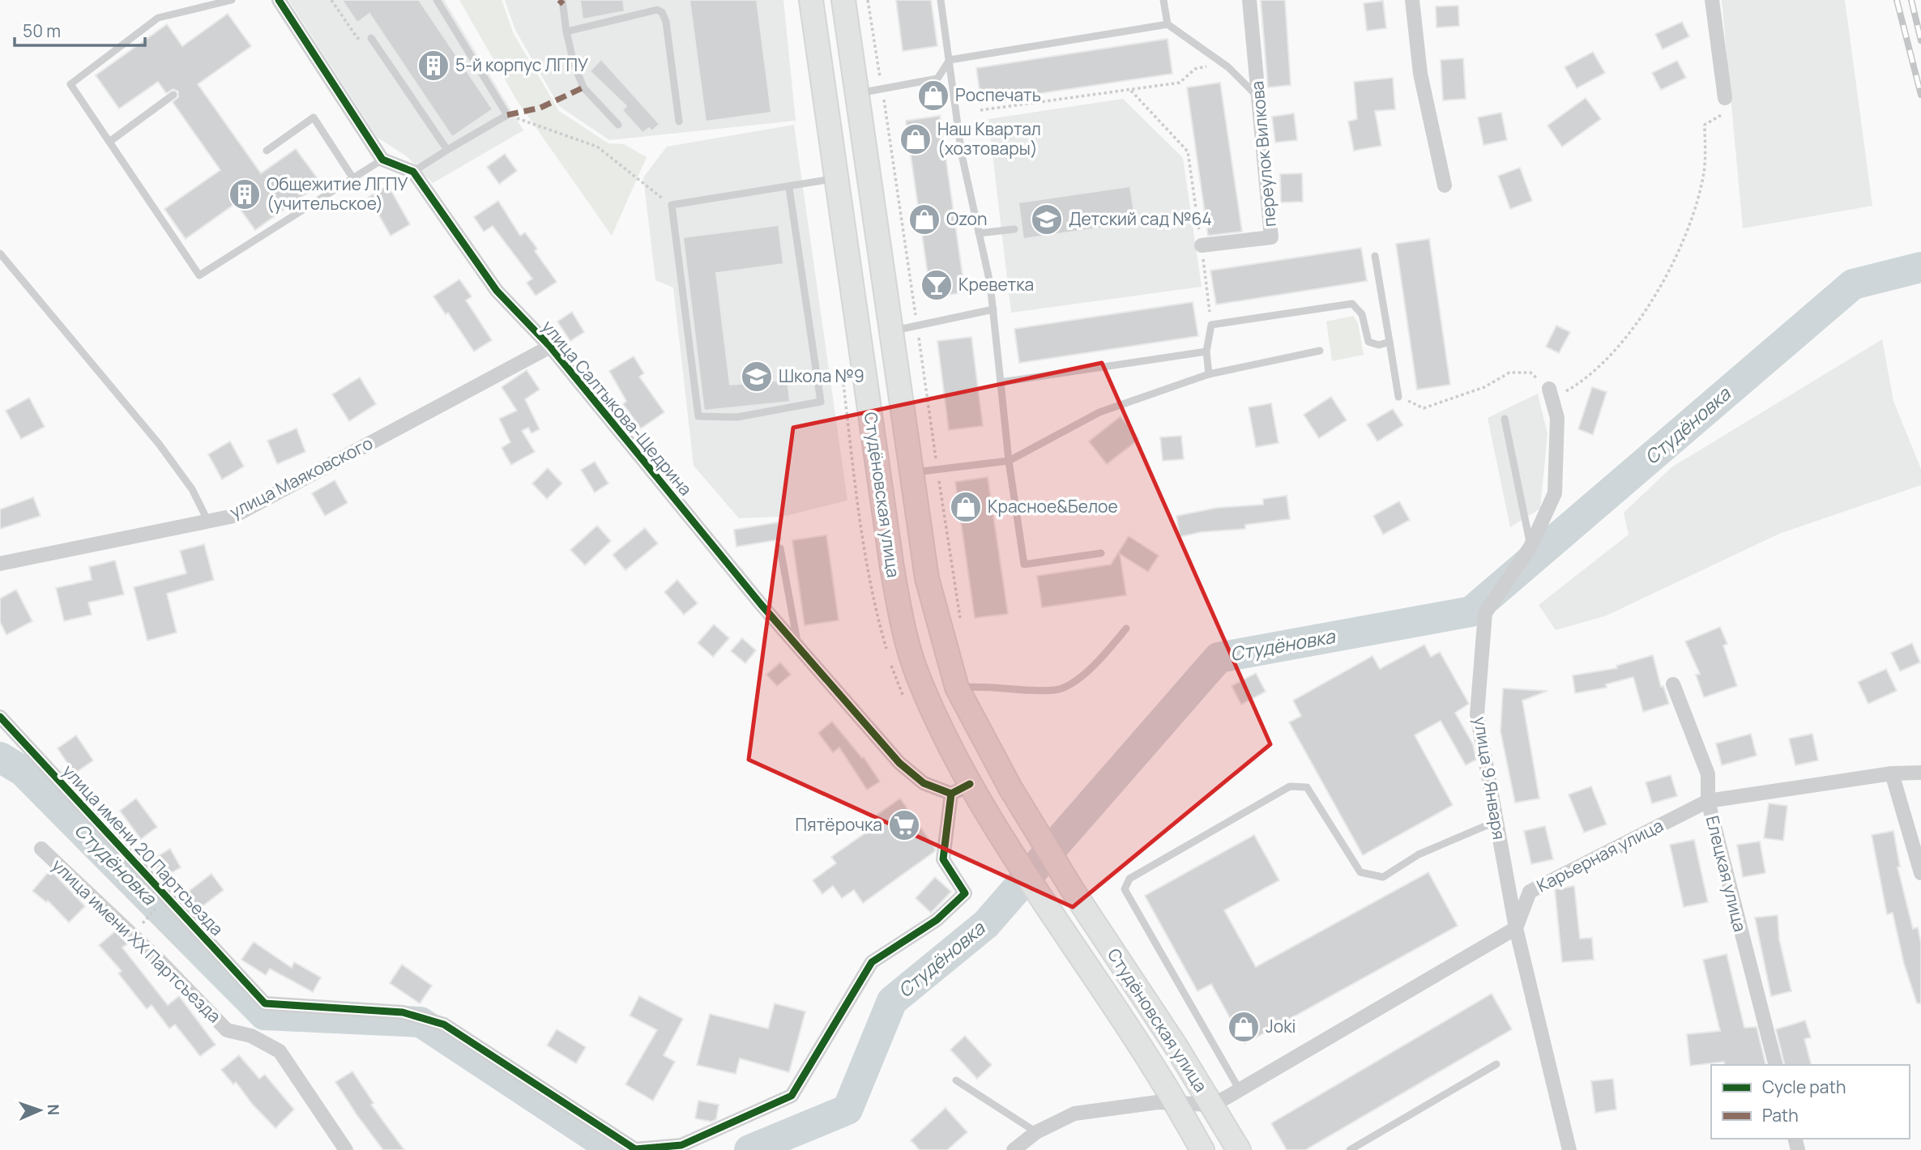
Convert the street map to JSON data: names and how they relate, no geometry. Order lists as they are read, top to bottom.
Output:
{
  "streets": {
    "main road": ["Студёновская улица"],
    "street": [
      "переулок Вилкова",
      "улица Салтыкова-Щедрина",
      "улица Маяковского",
      "улица 9 Января",
      "улица имени 20 Партсъезда",
      "Карьерная улица",
      "Елецкая улица",
      "улица имени ХХ Партсъезда"
    ]
  },
  "crossings": [
    ["улица Салтыкова-Щедрина", "улица Маяковского"],
    ["улица Салтыкова-Щедрина", "Студёновская улица"],
    ["улица Салтыкова-Щедрина", "улица имени 20 Партсъезда"],
    ["Студёновская улица", "улица имени 20 Партсъезда"],
    ["улица 9 Января", "Карьерная улица"],
    ["Карьерная улица", "Елецкая улица"]
  ],
  "water": ["Студёновка"],
  "places": {
    "building": ["5-й корпус ЛГПУ", "Общежитие ЛГПУ (учительское)"],
    "shop": [
      "Роспечать",
      "Наш Квартал (хозтовары)",
      "Ozon",
      "Красное&Белое",
      "Joki"
    ],
    "school or university": ["Детский сад №64", "Школа №9"],
    "bar": ["Креветка"],
    "supermarket": ["Пятёрочка"]
  },
  "legend": ["Cycle path", "Path"],
  "scale_bar": "50 m",
  "north": "right"
}
